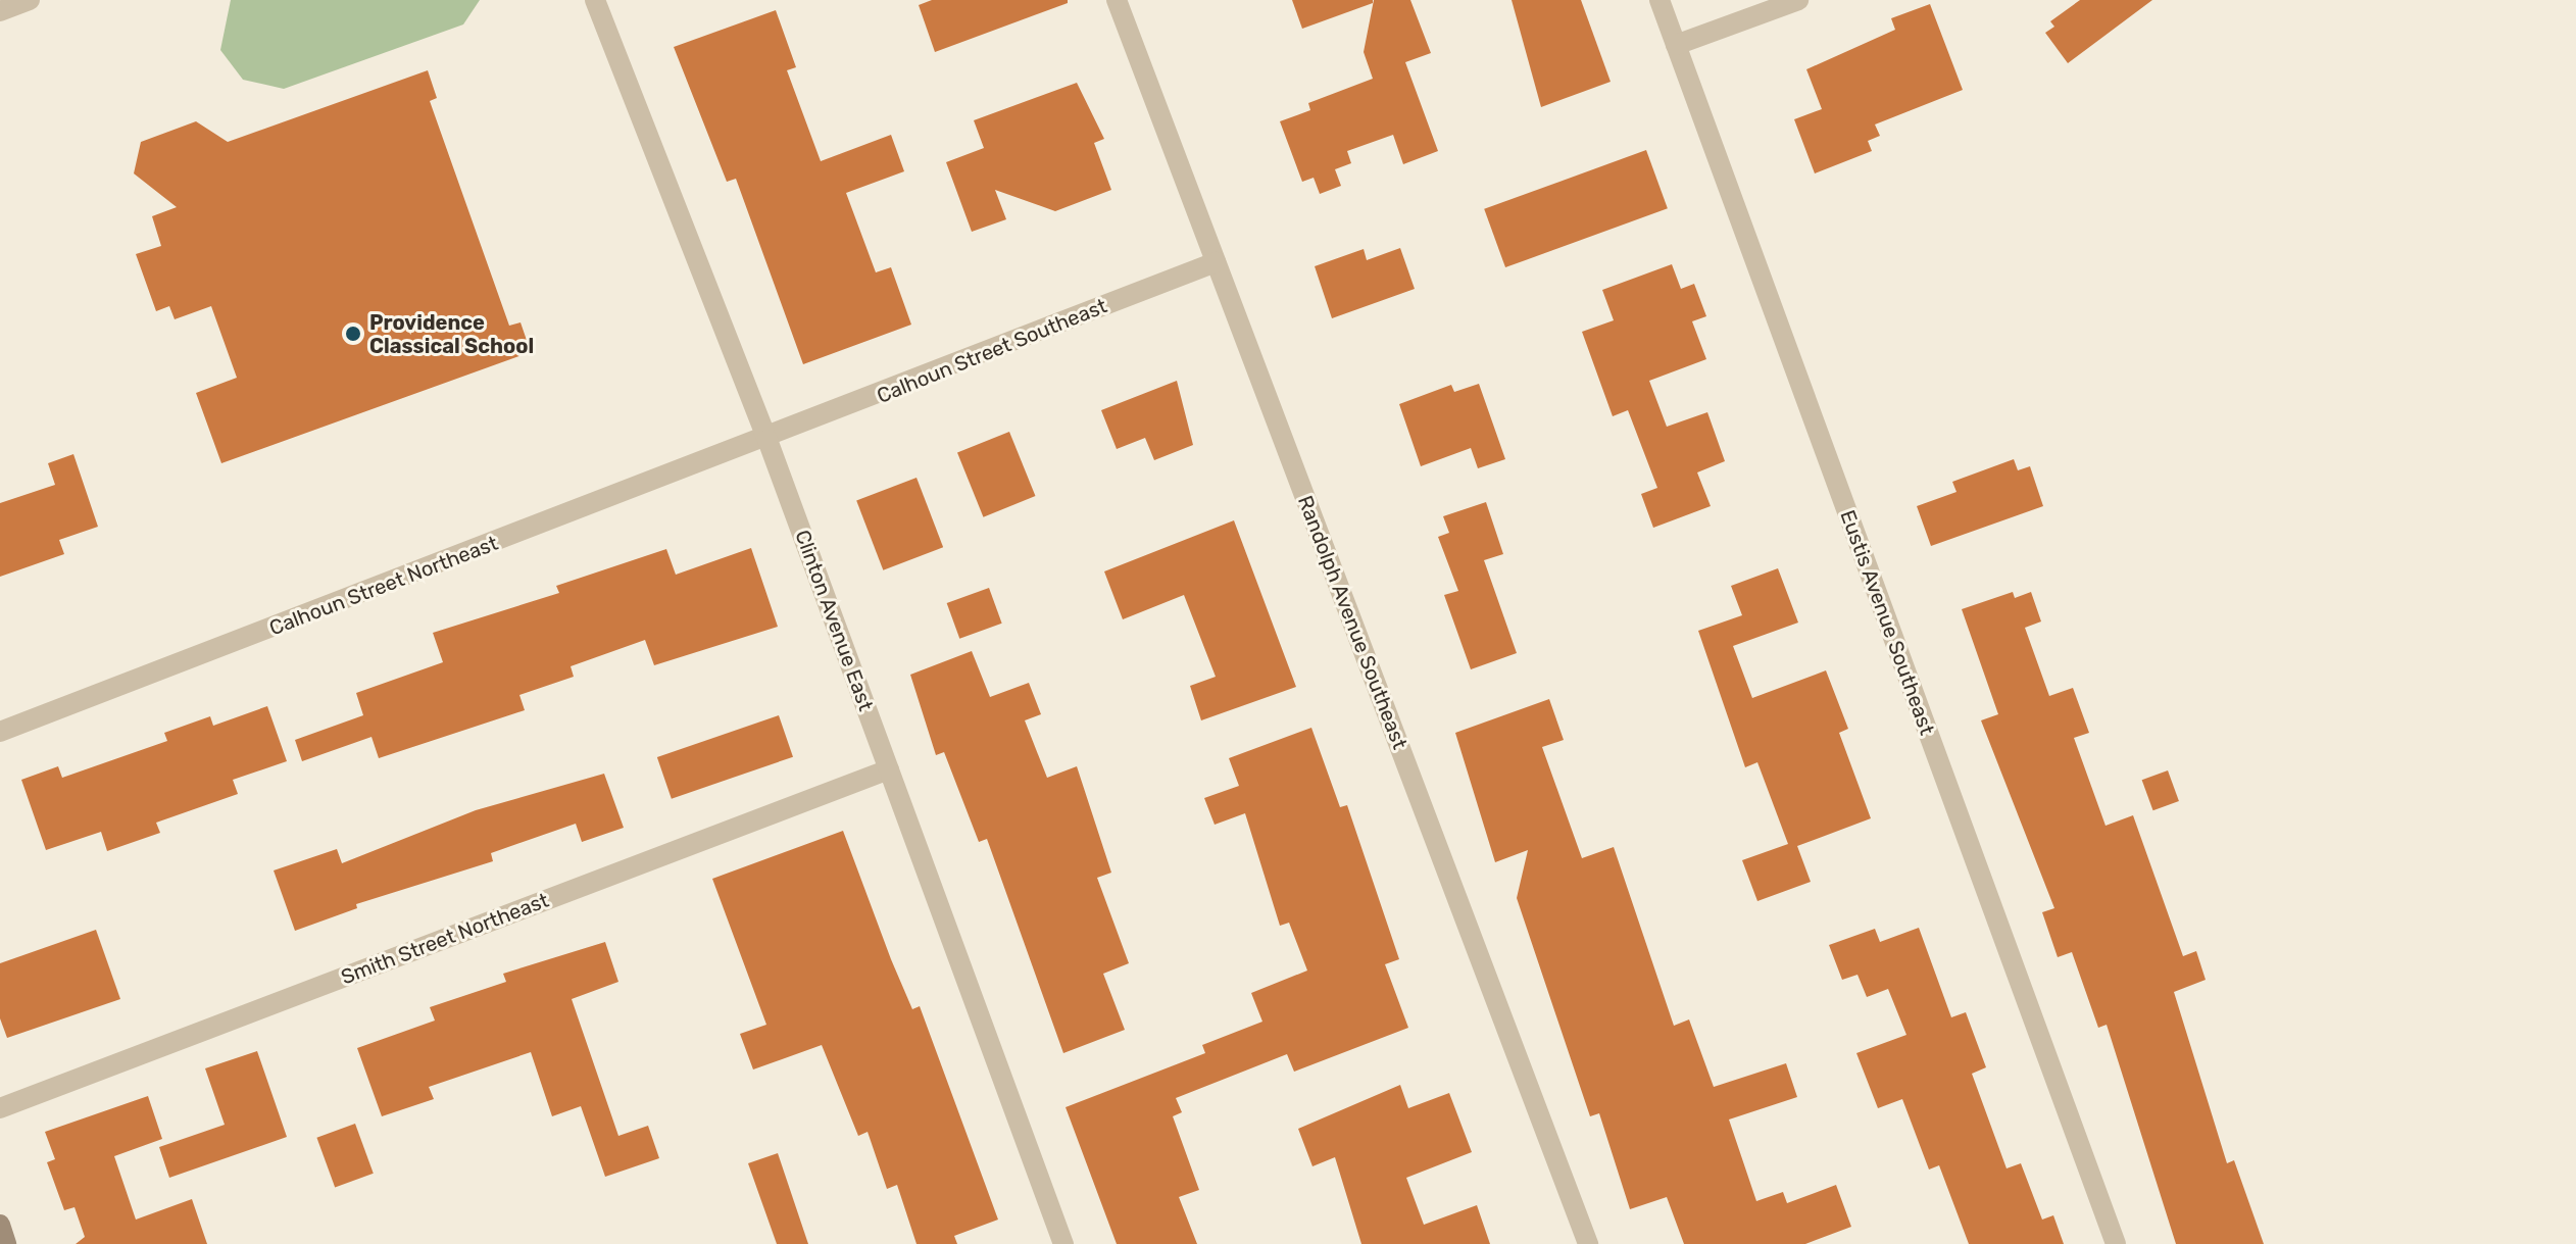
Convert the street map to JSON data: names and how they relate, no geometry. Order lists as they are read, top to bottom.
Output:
{
  "streets": {
    "street": [
      "Calhoun Street Southeast",
      "Calhoun Street Northeast",
      "Clinton Avenue East",
      "Randolph Avenue Southeast",
      "Eustis Avenue Southeast",
      "Smith Street Northeast"
    ]
  },
  "crossings": [
    ["Calhoun Street Southeast", "Calhoun Street Northeast"],
    ["Calhoun Street Southeast", "Clinton Avenue East"],
    ["Calhoun Street Southeast", "Randolph Avenue Southeast"],
    ["Calhoun Street Northeast", "Clinton Avenue East"],
    ["Clinton Avenue East", "Smith Street Northeast"]
  ],
  "places": ["Providence Classical School"]
}
